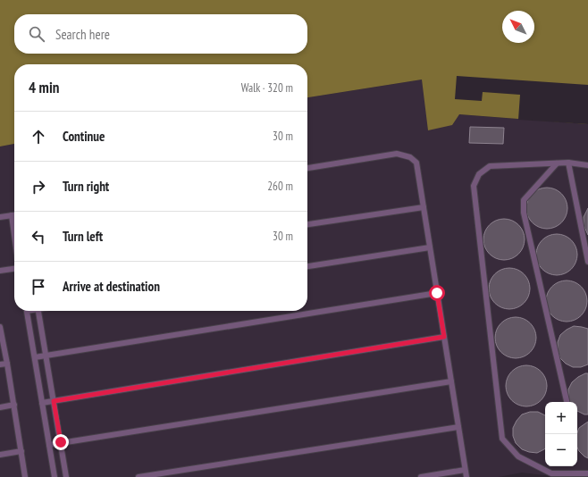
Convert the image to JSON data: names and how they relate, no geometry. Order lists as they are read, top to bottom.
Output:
{
  "north": "top left",
  "page": {
    "search": "Search here",
    "heading": ["4 min", "Walk · 320 m"],
    "list": [
      ["Continue", "30 m"],
      ["Turn right", "260 m"],
      ["Turn left", "30 m"],
      "Arrive at destination"
    ],
    "map_buttons": ["+", "−"]
  }
}
